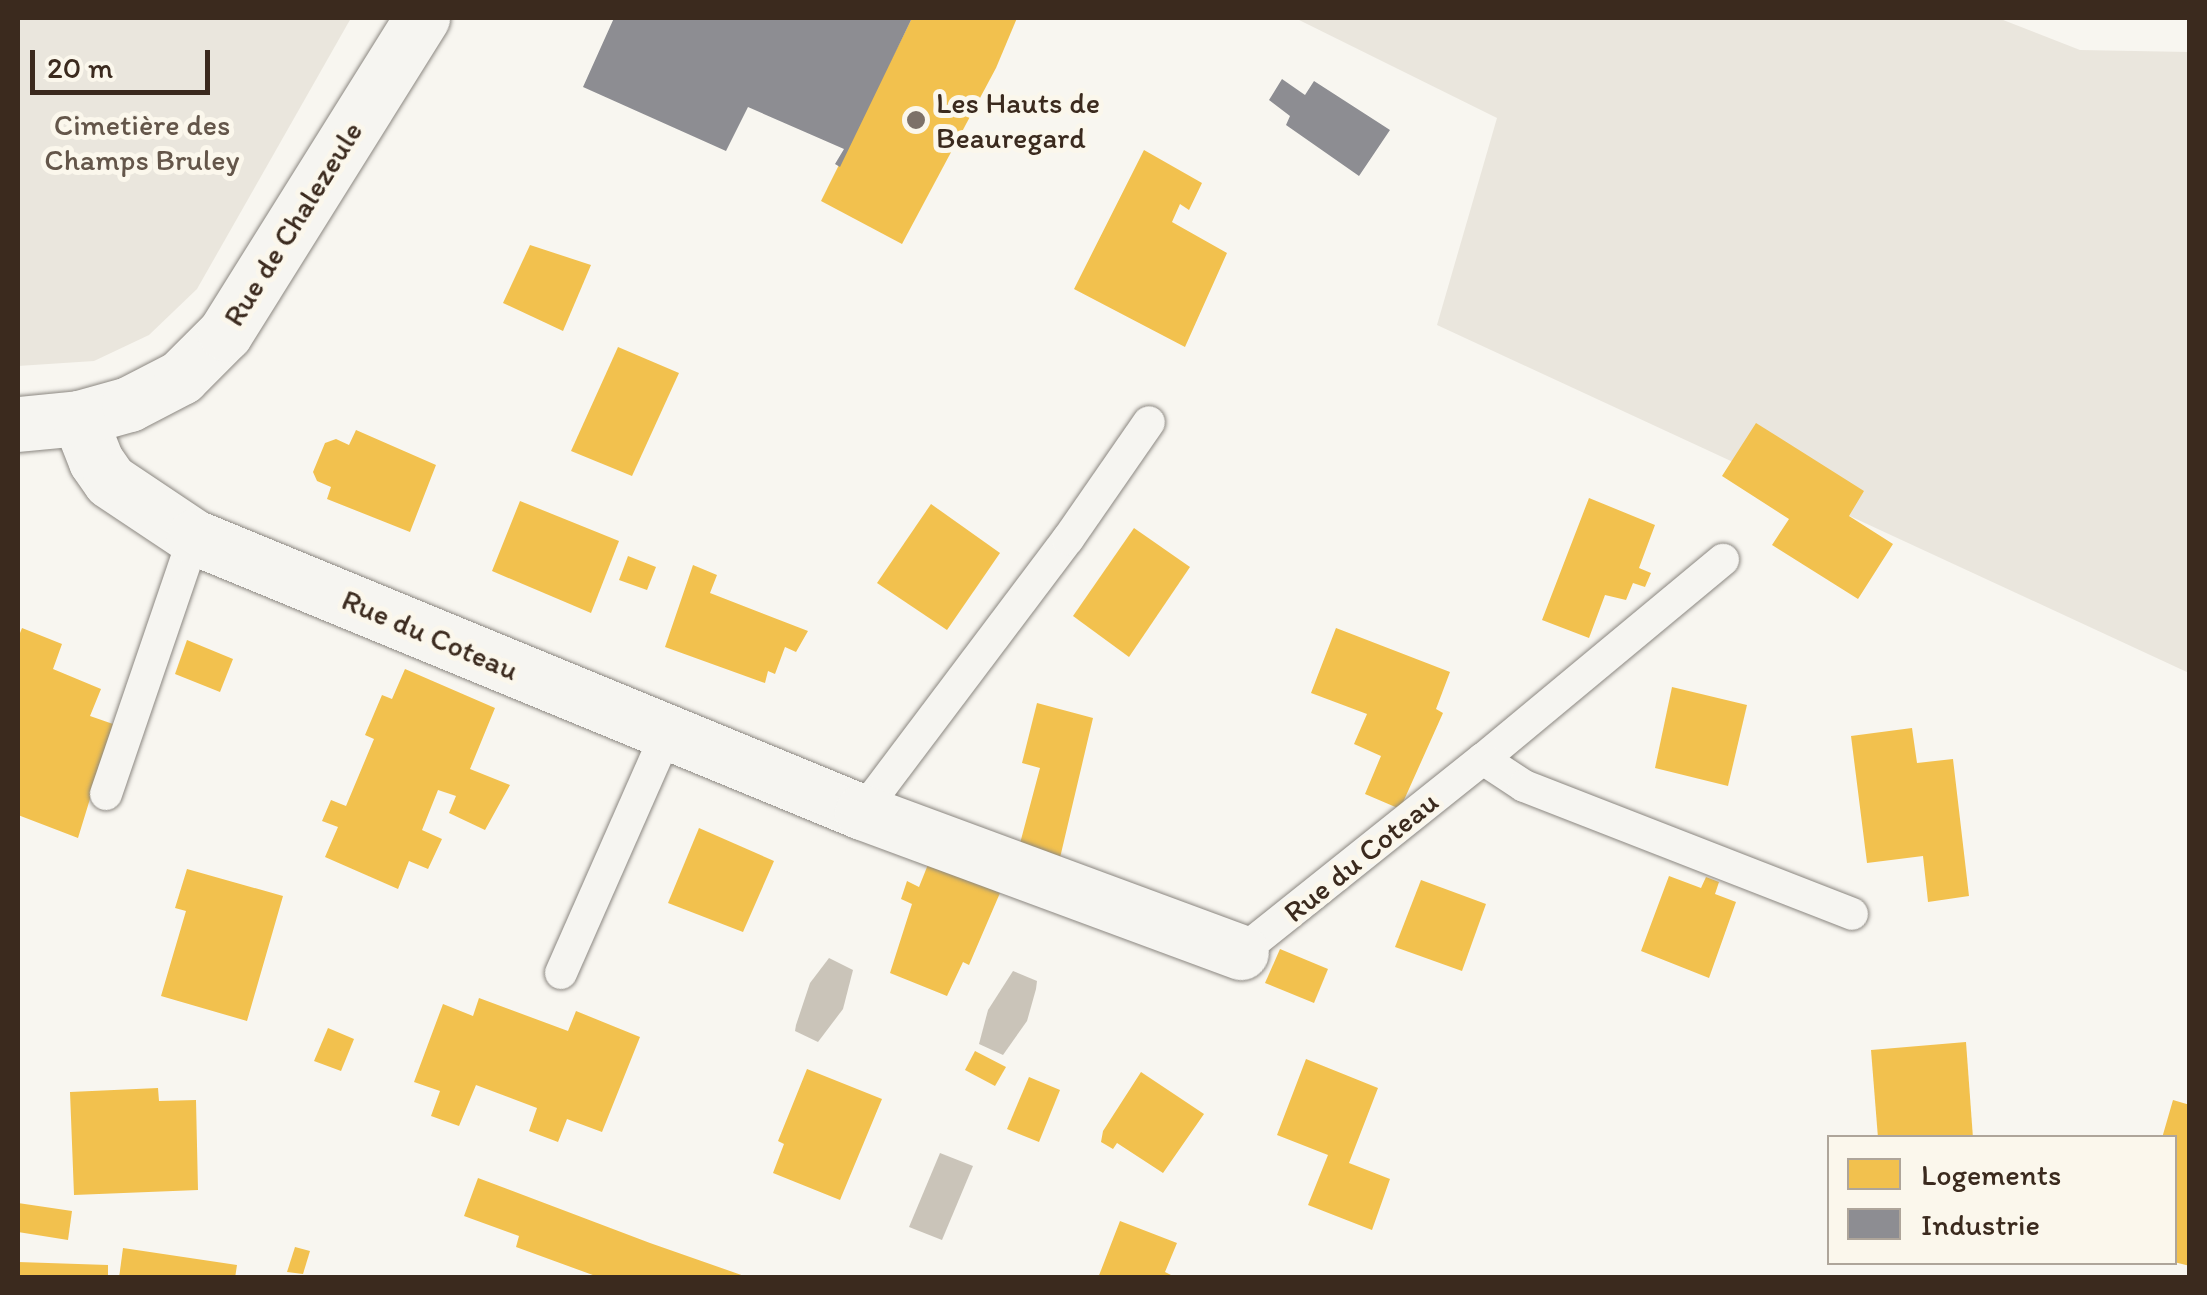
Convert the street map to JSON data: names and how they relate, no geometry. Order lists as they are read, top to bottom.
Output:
{
  "streets": {
    "street": ["Rue de Chalezeule", "Rue du Coteau"]
  },
  "crossings": [
    ["Rue de Chalezeule", "Rue du Coteau"]
  ],
  "parks": ["Cimetière des Champs Bruley"],
  "places": ["Les Hauts de Beauregard"],
  "legend": ["Logements", "Industrie"],
  "scale_bar": "20 m"
}
